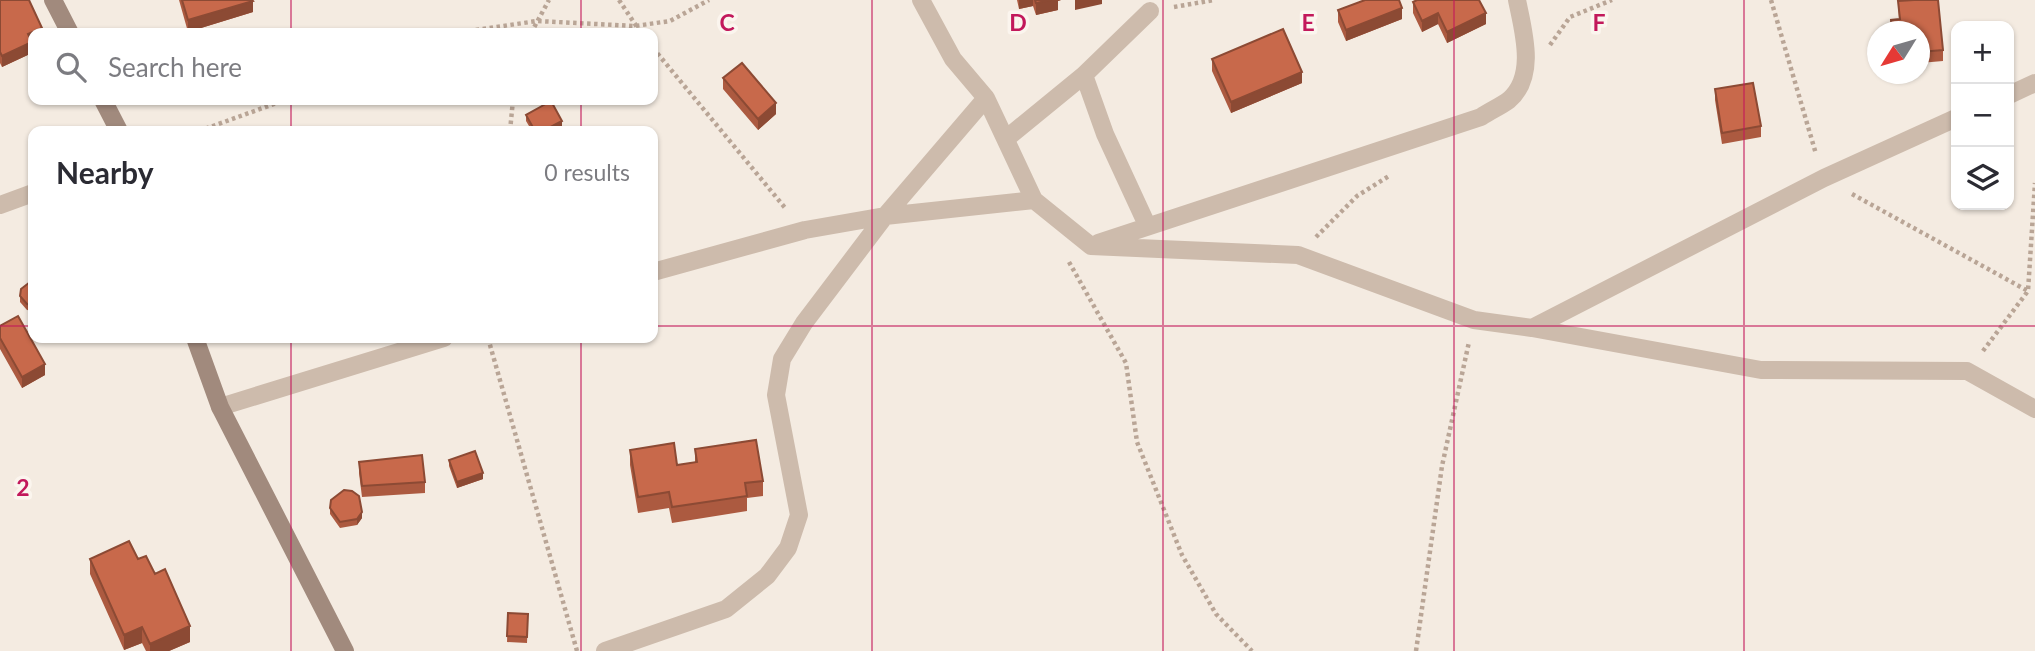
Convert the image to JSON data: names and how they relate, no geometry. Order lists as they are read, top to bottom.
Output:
{
  "north": "bottom left",
  "page": {
    "map_buttons": ["+", "−"],
    "search": "Search here",
    "heading": ["Nearby", "0 results"]
  },
  "grid": {
    "columns": [
      "C",
      "D",
      "E",
      "F"
    ],
    "rows": ["2"]
  }
}
